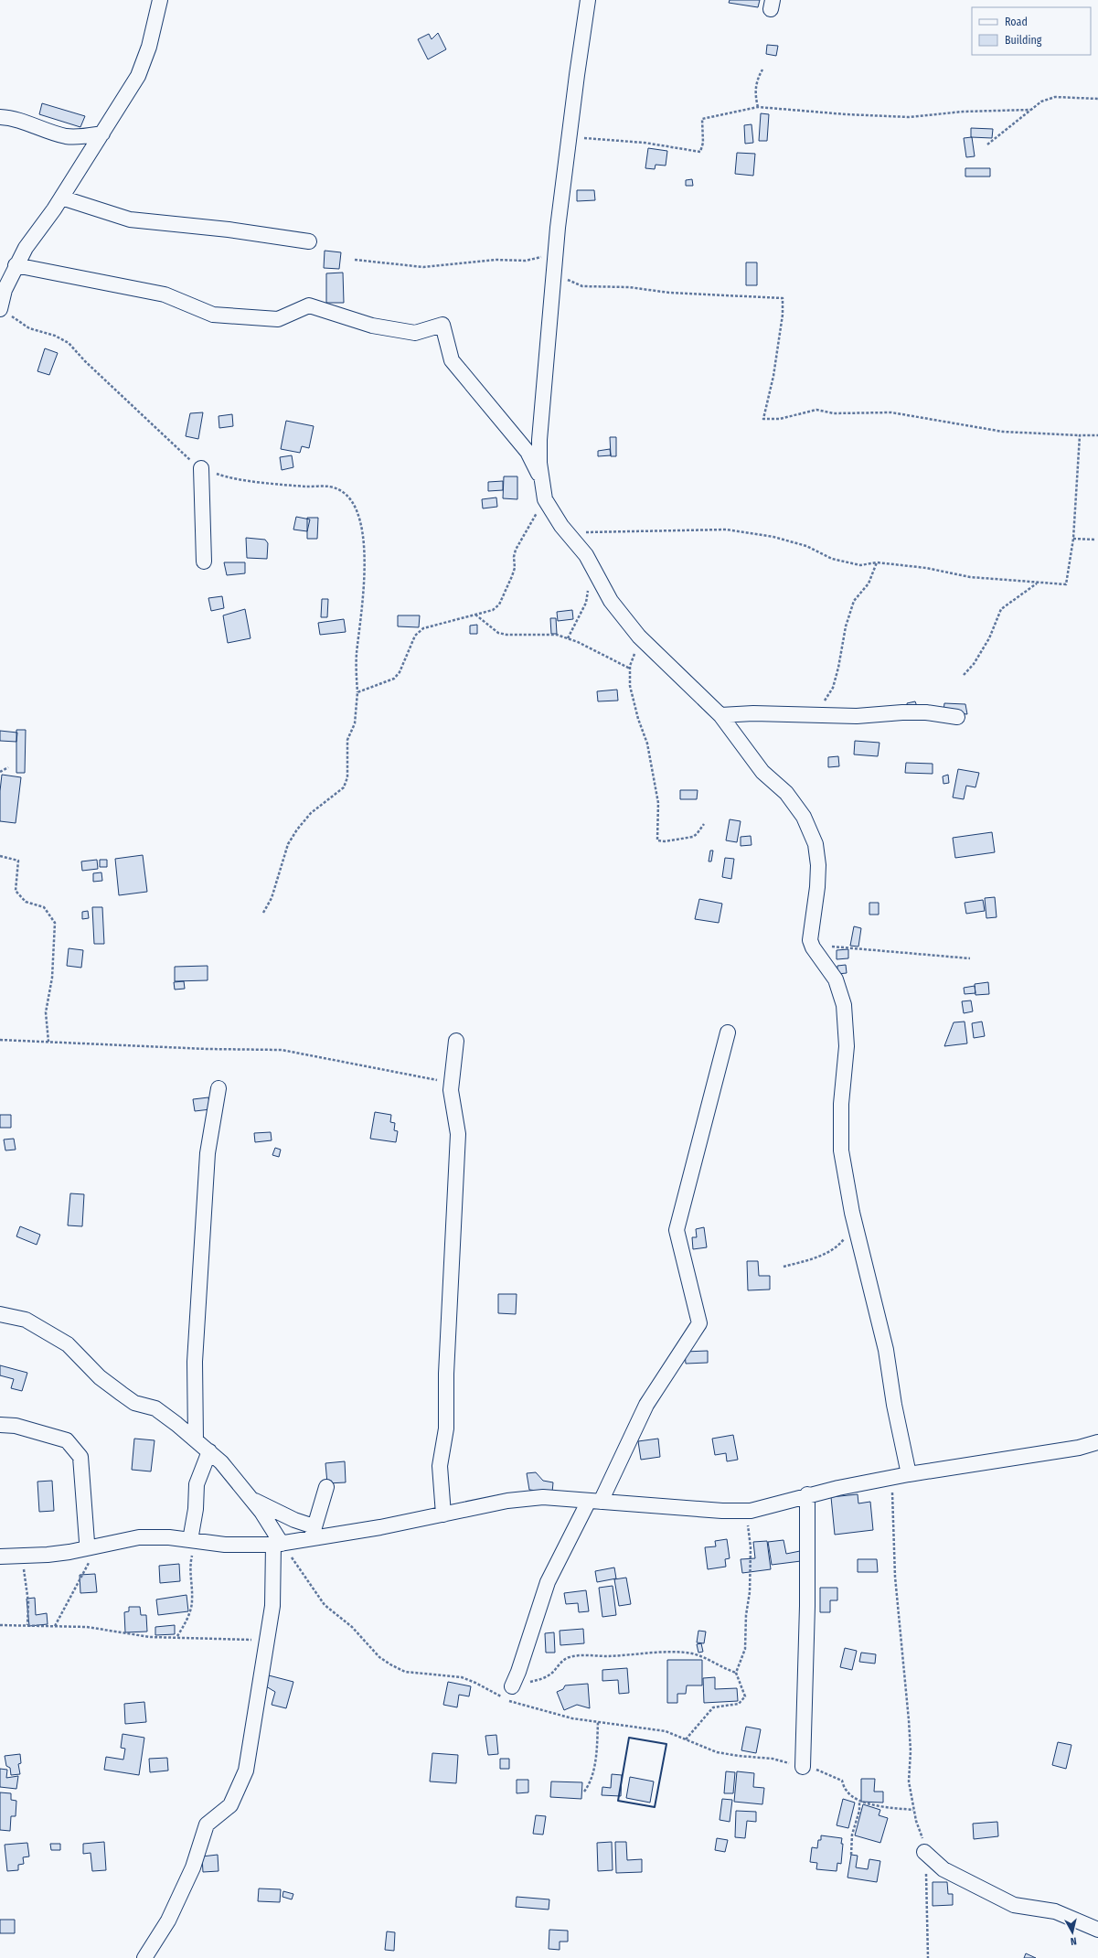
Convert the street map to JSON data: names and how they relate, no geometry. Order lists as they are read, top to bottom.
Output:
{
  "legend": ["Road", "Building"],
  "north": "bottom"
}
